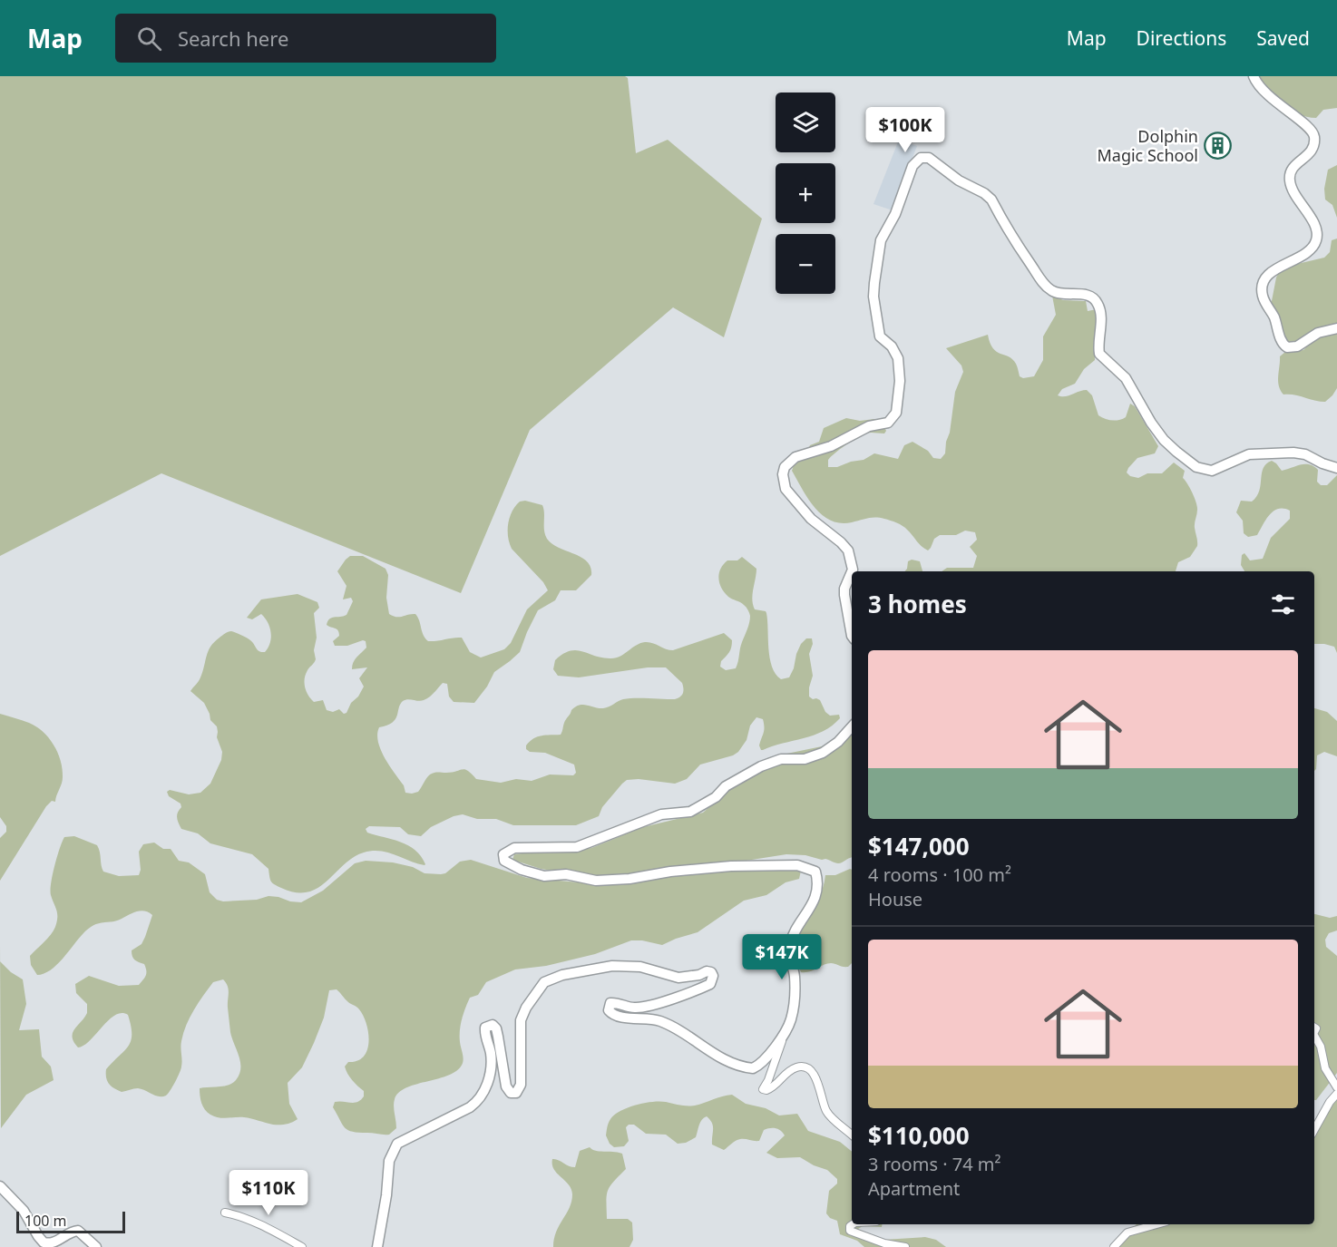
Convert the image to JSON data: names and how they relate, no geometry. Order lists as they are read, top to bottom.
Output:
{
  "places": {
    "building": ["Dolphin Magic School"]
  },
  "scale_bar": "100 m",
  "page": {
    "header": "Map",
    "search": "Search here",
    "nav": ["Map", "Directions", "Saved"],
    "map_buttons": ["+", "−"],
    "price": ["$100K", "$147K", "$110K"],
    "heading": "3 homes",
    "list": [
      {
        "name": "$147,000",
        "note": "4 rooms · 100 m² · House"
      },
      {
        "name": "$110,000",
        "note": "3 rooms · 74 m² · Apartment"
      }
    ],
    "scale": "100 m"
  }
}
